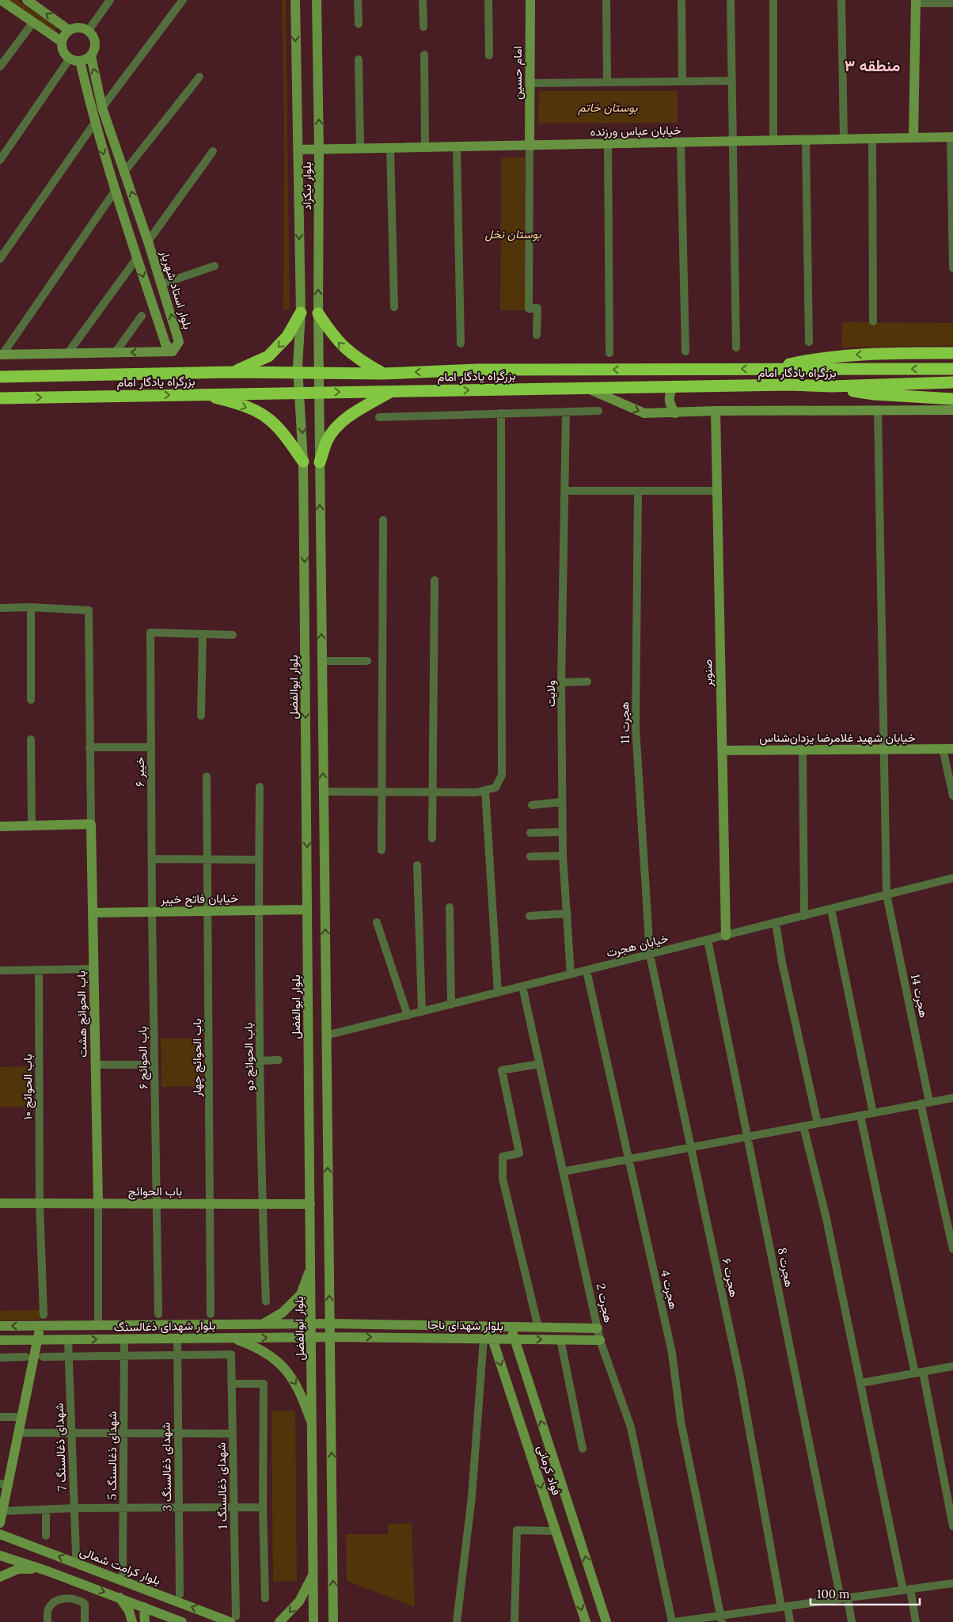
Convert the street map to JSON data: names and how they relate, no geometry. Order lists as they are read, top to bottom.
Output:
{
  "streets": {
    "highway": ["بزرگراه یادگار امام"],
    "street": [
      "امام حسین",
      "خیابان عباس ورزنده",
      "بلوار نیکزاد",
      "بلوار استاد شهریار",
      "صنوبر",
      "بلوار ابوالفضل",
      "ولایت",
      "هجرت 11",
      "خیابان شهید غلامرضا یزدان‌شناس",
      "خیبر ۶",
      "خیابان فاتح خیبر",
      "خیابان هجرت",
      "هجرت 14",
      "باب الحوائج هشت",
      "باب الحوائج دو",
      "باب الحوائج ۶",
      "باب الحوائج چهار",
      "باب الحوائج ۱۰",
      "باب الحوائج",
      "هجرت 8",
      "هجرت ۶",
      "هجرت 4",
      "هجرت 2",
      "بلوار شهدای ناجا",
      "بلوار شهدای ذغالسنگ",
      "شهدای ذغالسنگ 7",
      "شهدای ذغالسنگ 5",
      "شهدای ذغالسنگ 3",
      "فواد کرمانی",
      "شهدای ذغالسنگ 1",
      "بلوار کرامت شمالی"
    ]
  },
  "crossings": [
    ["امام حسین", "خیابان عباس ورزنده"],
    ["خیابان عباس ورزنده", "بلوار نیکزاد"],
    ["بلوار نیکزاد", "بزرگراه یادگار امام"],
    ["بلوار نیکزاد", "بلوار ابوالفضل"],
    ["بزرگراه یادگار امام", "بلوار ابوالفضل"],
    ["صنوبر", "خیابان شهید غلامرضا یزدان‌شناس"],
    ["صنوبر", "خیابان هجرت"],
    ["بلوار ابوالفضل", "خیابان فاتح خیبر"],
    ["بلوار ابوالفضل", "باب الحوائج"],
    ["بلوار ابوالفضل", "بلوار شهدای ذغالسنگ"],
    ["ولایت", "خیابان هجرت"],
    ["هجرت 11", "خیابان هجرت"],
    ["هجرت 11", "هجرت ۶"],
    ["خیابان شهید غلامرضا یزدان‌شناس", "هجرت 14"],
    ["خیبر ۶", "خیابان فاتح خیبر"],
    ["خیبر ۶", "باب الحوائج ۶"],
    ["خیابان فاتح خیبر", "باب الحوائج هشت"],
    ["خیابان فاتح خیبر", "باب الحوائج دو"],
    ["خیابان فاتح خیبر", "باب الحوائج ۶"],
    ["خیابان فاتح خیبر", "باب الحوائج چهار"],
    ["خیابان هجرت", "هجرت 14"],
    ["خیابان هجرت", "هجرت 8"],
    ["خیابان هجرت", "هجرت ۶"],
    ["خیابان هجرت", "هجرت 4"],
    ["خیابان هجرت", "هجرت 2"],
    ["باب الحوائج هشت", "باب الحوائج"],
    ["باب الحوائج دو", "باب الحوائج"],
    ["باب الحوائج ۶", "باب الحوائج"],
    ["باب الحوائج چهار", "باب الحوائج"],
    ["باب الحوائج ۱۰", "باب الحوائج"],
    ["هجرت 2", "بلوار شهدای ناجا"],
    ["بلوار شهدای ناجا", "بلوار شهدای ذغالسنگ"],
    ["بلوار شهدای ناجا", "فواد کرمانی"],
    ["بلوار شهدای ذغالسنگ", "شهدای ذغالسنگ 7"],
    ["بلوار شهدای ذغالسنگ", "شهدای ذغالسنگ 5"],
    ["بلوار شهدای ذغالسنگ", "شهدای ذغالسنگ 3"],
    ["شهدای ذغالسنگ 3", "شهدای ذغالسنگ 1"],
    ["شهدای ذغالسنگ 1", "بلوار کرامت شمالی"]
  ],
  "districts": ["منطقه ۳"],
  "parks": ["بوستان خاتم", "بوستان نخل"],
  "scale_bar": "100 m"
}
